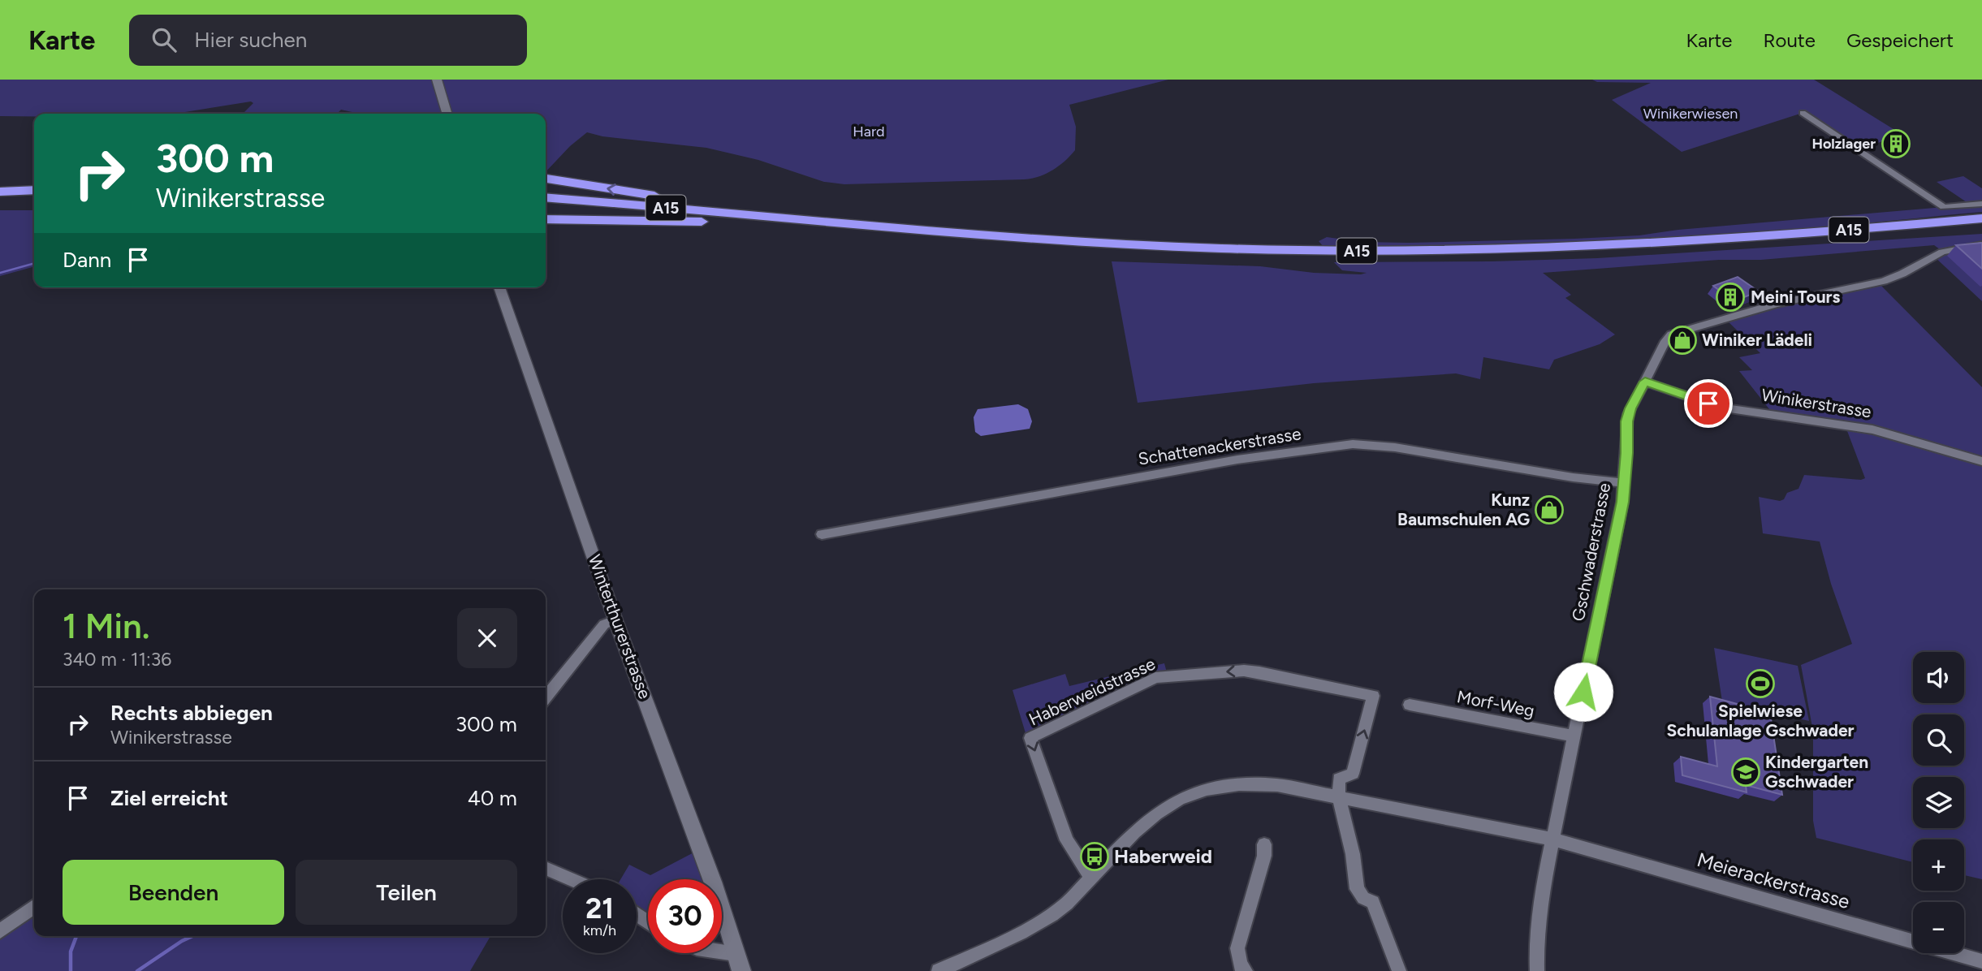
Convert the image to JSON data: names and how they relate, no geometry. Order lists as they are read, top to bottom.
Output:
{
  "streets": {
    "highway": ["A15"],
    "main road": ["Winterthurerstrasse"],
    "street": [
      "Winikerstrasse",
      "Schattenackerstrasse",
      "Gschwaderstrasse",
      "Haberweidstrasse",
      "Morf-Weg",
      "Meierackerstrasse"
    ]
  },
  "crossings": [
    ["Winikerstrasse", "Gschwaderstrasse"],
    ["Schattenackerstrasse", "Gschwaderstrasse"],
    ["Gschwaderstrasse", "Morf-Weg"],
    ["Gschwaderstrasse", "Meierackerstrasse"]
  ],
  "parks": ["Winikerwiesen", "Hard"],
  "places": {
    "building": ["Holzlager", "Meini Tours"],
    "shop": ["Winiker Lädeli", "Kunz Baumschulen AG"],
    "sports": ["Spielwiese Schulanlage Gschwader"],
    "school or university": ["Kindergarten Gschwader"],
    "bus stop": ["Haberweid"]
  },
  "page": {
    "header": "Karte",
    "search": "Hier suchen",
    "nav": ["Karte", "Route", "Gespeichert"],
    "turn": ["300 m", "Winikerstrasse"],
    "then": "Dann",
    "heading": ["1 Min.", "340 m · 11:36"],
    "map_buttons": ["+", "−"],
    "list": [
      {
        "name": "Rechts abbiegen",
        "note": "Winikerstrasse",
        "value": "300 m"
      },
      {
        "name": "Ziel erreicht",
        "value": "40 m"
      }
    ],
    "buttons": ["Beenden", "Teilen"],
    "speed": "21 km/h",
    "limit": "30"
  }
}
